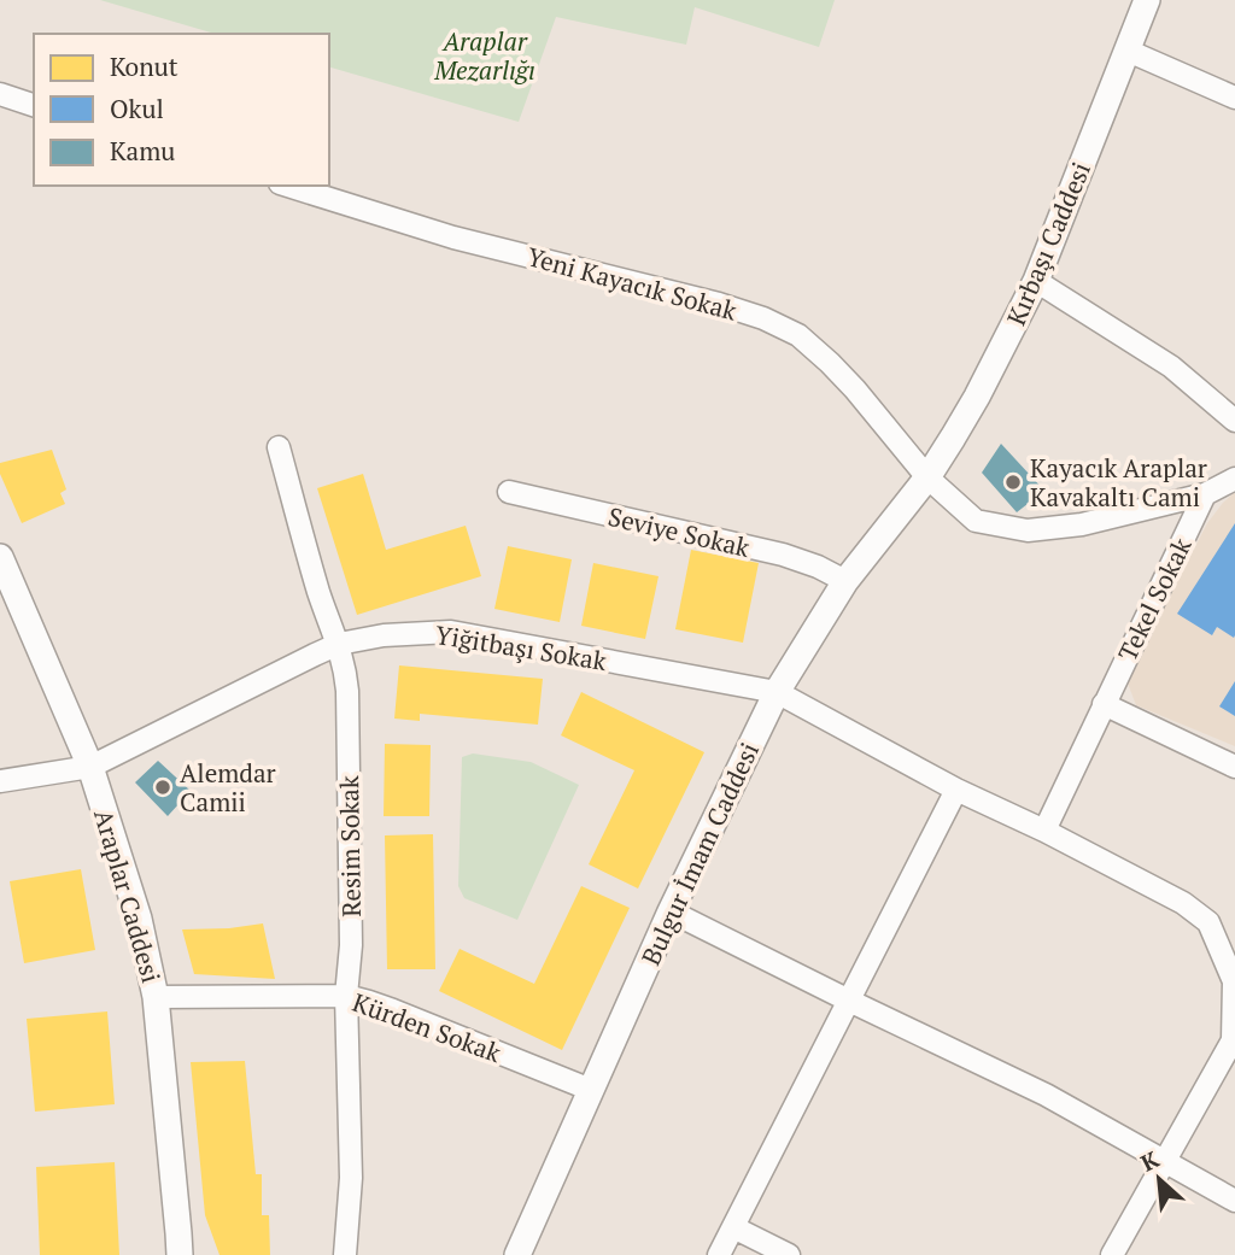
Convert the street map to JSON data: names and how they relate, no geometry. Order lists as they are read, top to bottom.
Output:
{
  "streets": {
    "street": [
      "Kırbaşı Caddesi",
      "Yeni Kayacık Sokak",
      "Seviye Sokak",
      "Tekel Sokak",
      "Yiğitbaşı Sokak",
      "Resim Sokak",
      "Bulgur İmam Caddesi",
      "Araplar Caddesi",
      "Kürden Sokak"
    ]
  },
  "crossings": [
    ["Kırbaşı Caddesi", "Yeni Kayacık Sokak"],
    ["Kırbaşı Caddesi", "Bulgur İmam Caddesi"],
    ["Yeni Kayacık Sokak", "Tekel Sokak"],
    ["Yeni Kayacık Sokak", "Bulgur İmam Caddesi"],
    ["Seviye Sokak", "Bulgur İmam Caddesi"],
    ["Tekel Sokak", "Yiğitbaşı Sokak"],
    ["Yiğitbaşı Sokak", "Resim Sokak"],
    ["Yiğitbaşı Sokak", "Bulgur İmam Caddesi"],
    ["Yiğitbaşı Sokak", "Araplar Caddesi"],
    ["Resim Sokak", "Kürden Sokak"],
    ["Bulgur İmam Caddesi", "Kürden Sokak"],
    ["Araplar Caddesi", "Kürden Sokak"]
  ],
  "parks": ["Araplar Mezarlığı"],
  "places": ["Kayacık Araplar Kavakaltı Cami", "Alemdar Camii"],
  "legend": ["Konut", "Okul", "Kamu"],
  "north": "top left"
}
